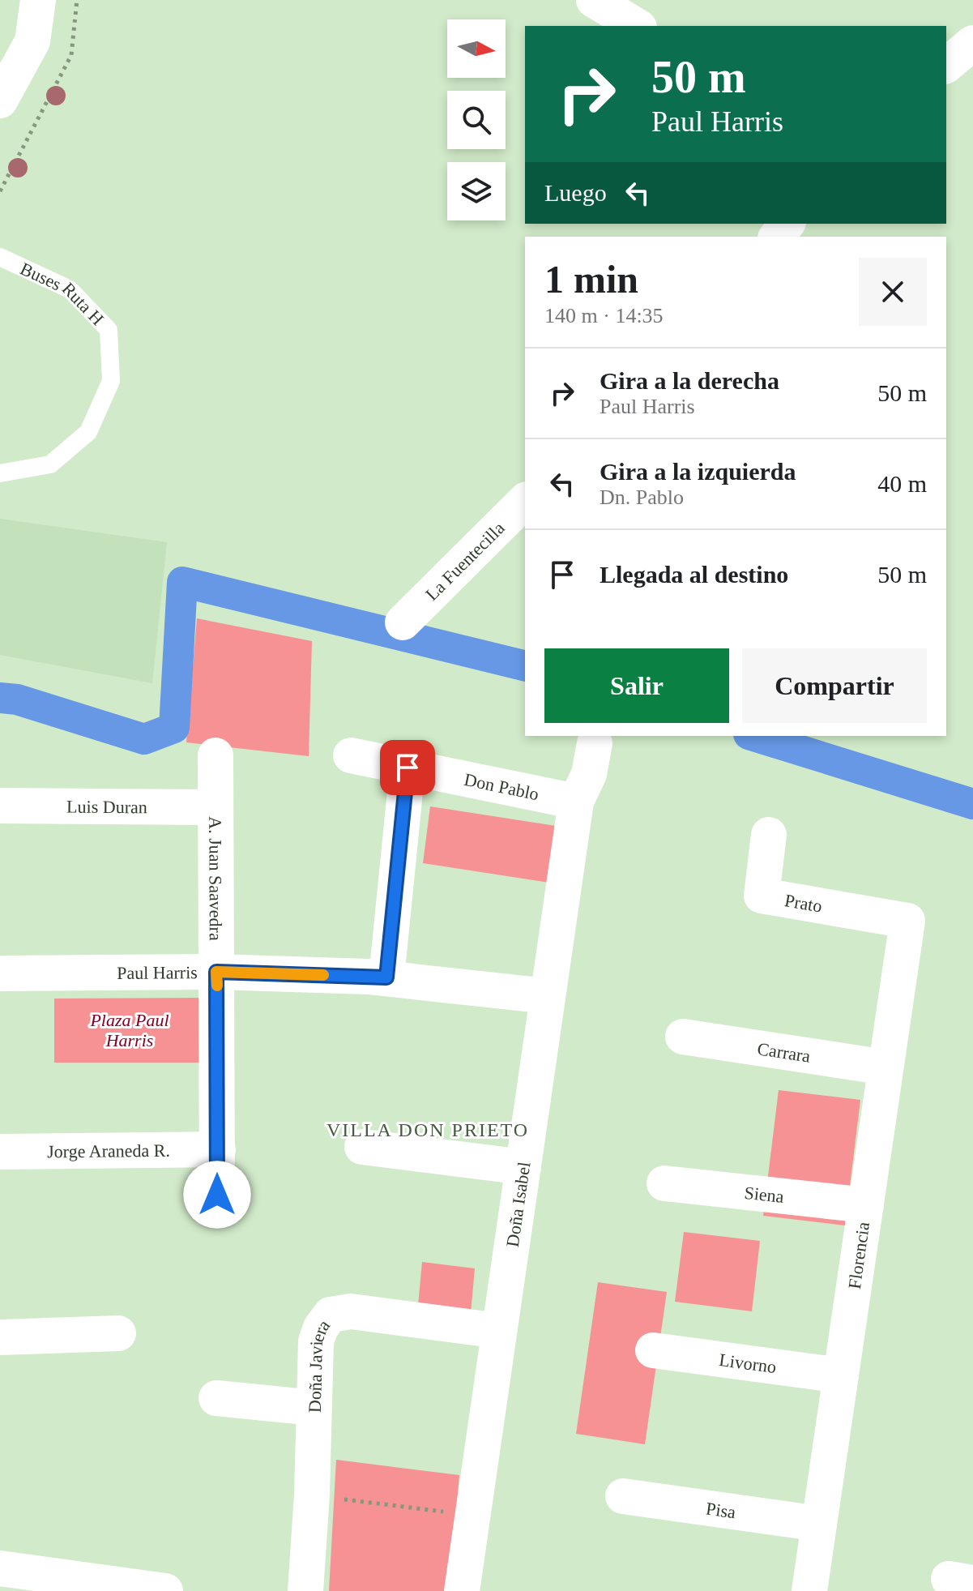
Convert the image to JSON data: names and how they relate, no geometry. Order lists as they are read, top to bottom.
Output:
{
  "streets": {
    "street": [
      "La Fuentecilla",
      "Don Pablo",
      "Luis Duran",
      "A. Juan Saavedra",
      "Prato",
      "Paul Harris",
      "Carrara",
      "Jorge Araneda R.",
      "Siena",
      "Doña Isabel",
      "Florencia",
      "Livorno",
      "Doña Javiera",
      "Pisa"
    ],
    "lane": ["Buses Ruta H"]
  },
  "crossings": [
    ["Don Pablo", "Doña Isabel"],
    ["Luis Duran", "A. Juan Saavedra"],
    ["A. Juan Saavedra", "Paul Harris"],
    ["A. Juan Saavedra", "Jorge Araneda R."],
    ["Prato", "Florencia"],
    ["Paul Harris", "Doña Isabel"],
    ["Carrara", "Florencia"],
    ["Siena", "Florencia"],
    ["Doña Isabel", "Doña Javiera"],
    ["Florencia", "Livorno"],
    ["Florencia", "Pisa"]
  ],
  "districts": ["VILLA DON PRIETO"],
  "parks": ["Plaza Paul Harris"],
  "north": "right",
  "page": {
    "turn": ["50 m", "Paul Harris"],
    "then": "Luego",
    "heading": ["1 min", "140 m · 14:35"],
    "list": [
      {
        "name": "Gira a la derecha",
        "note": "Paul Harris",
        "value": "50 m"
      },
      {
        "name": "Gira a la izquierda",
        "note": "Dn. Pablo",
        "value": "40 m"
      },
      {
        "name": "Llegada al destino",
        "value": "50 m"
      }
    ],
    "buttons": ["Salir", "Compartir"]
  }
}
